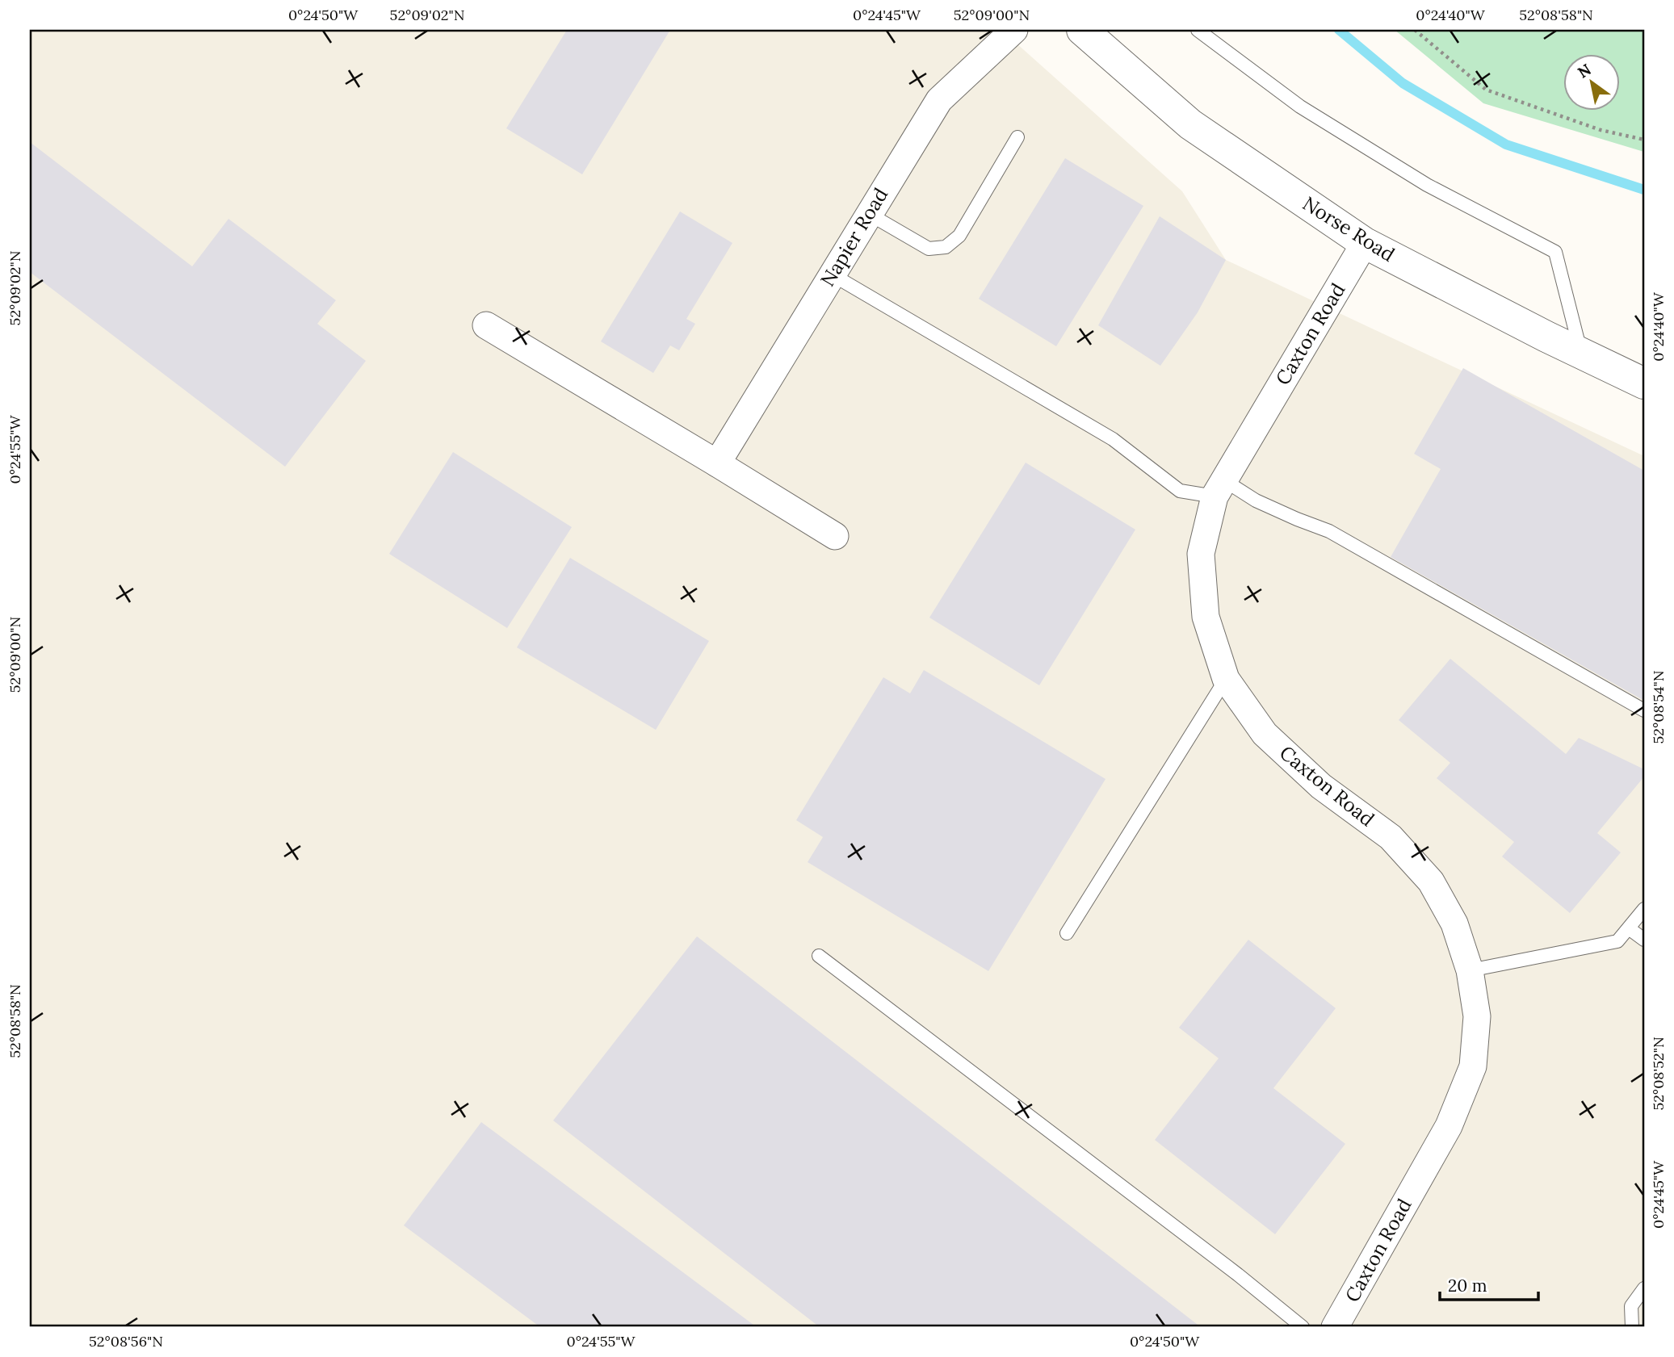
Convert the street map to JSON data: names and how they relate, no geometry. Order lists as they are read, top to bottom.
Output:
{
  "streets": {
    "street": ["Norse Road", "Napier Road", "Caxton Road"]
  },
  "crossings": [
    ["Norse Road", "Caxton Road"]
  ],
  "scale_bar": "20 m",
  "north": "top left",
  "coordinates": [
    "0°24'50\"W",
    "52°09'02\"N",
    "0°24'45\"W",
    "52°09'00\"N",
    "0°24'40\"W",
    "52°08'58\"N",
    "0°24'55\"W",
    "52°08'54\"N",
    "52°08'52\"N",
    "52°08'56\"N"
  ]
}
